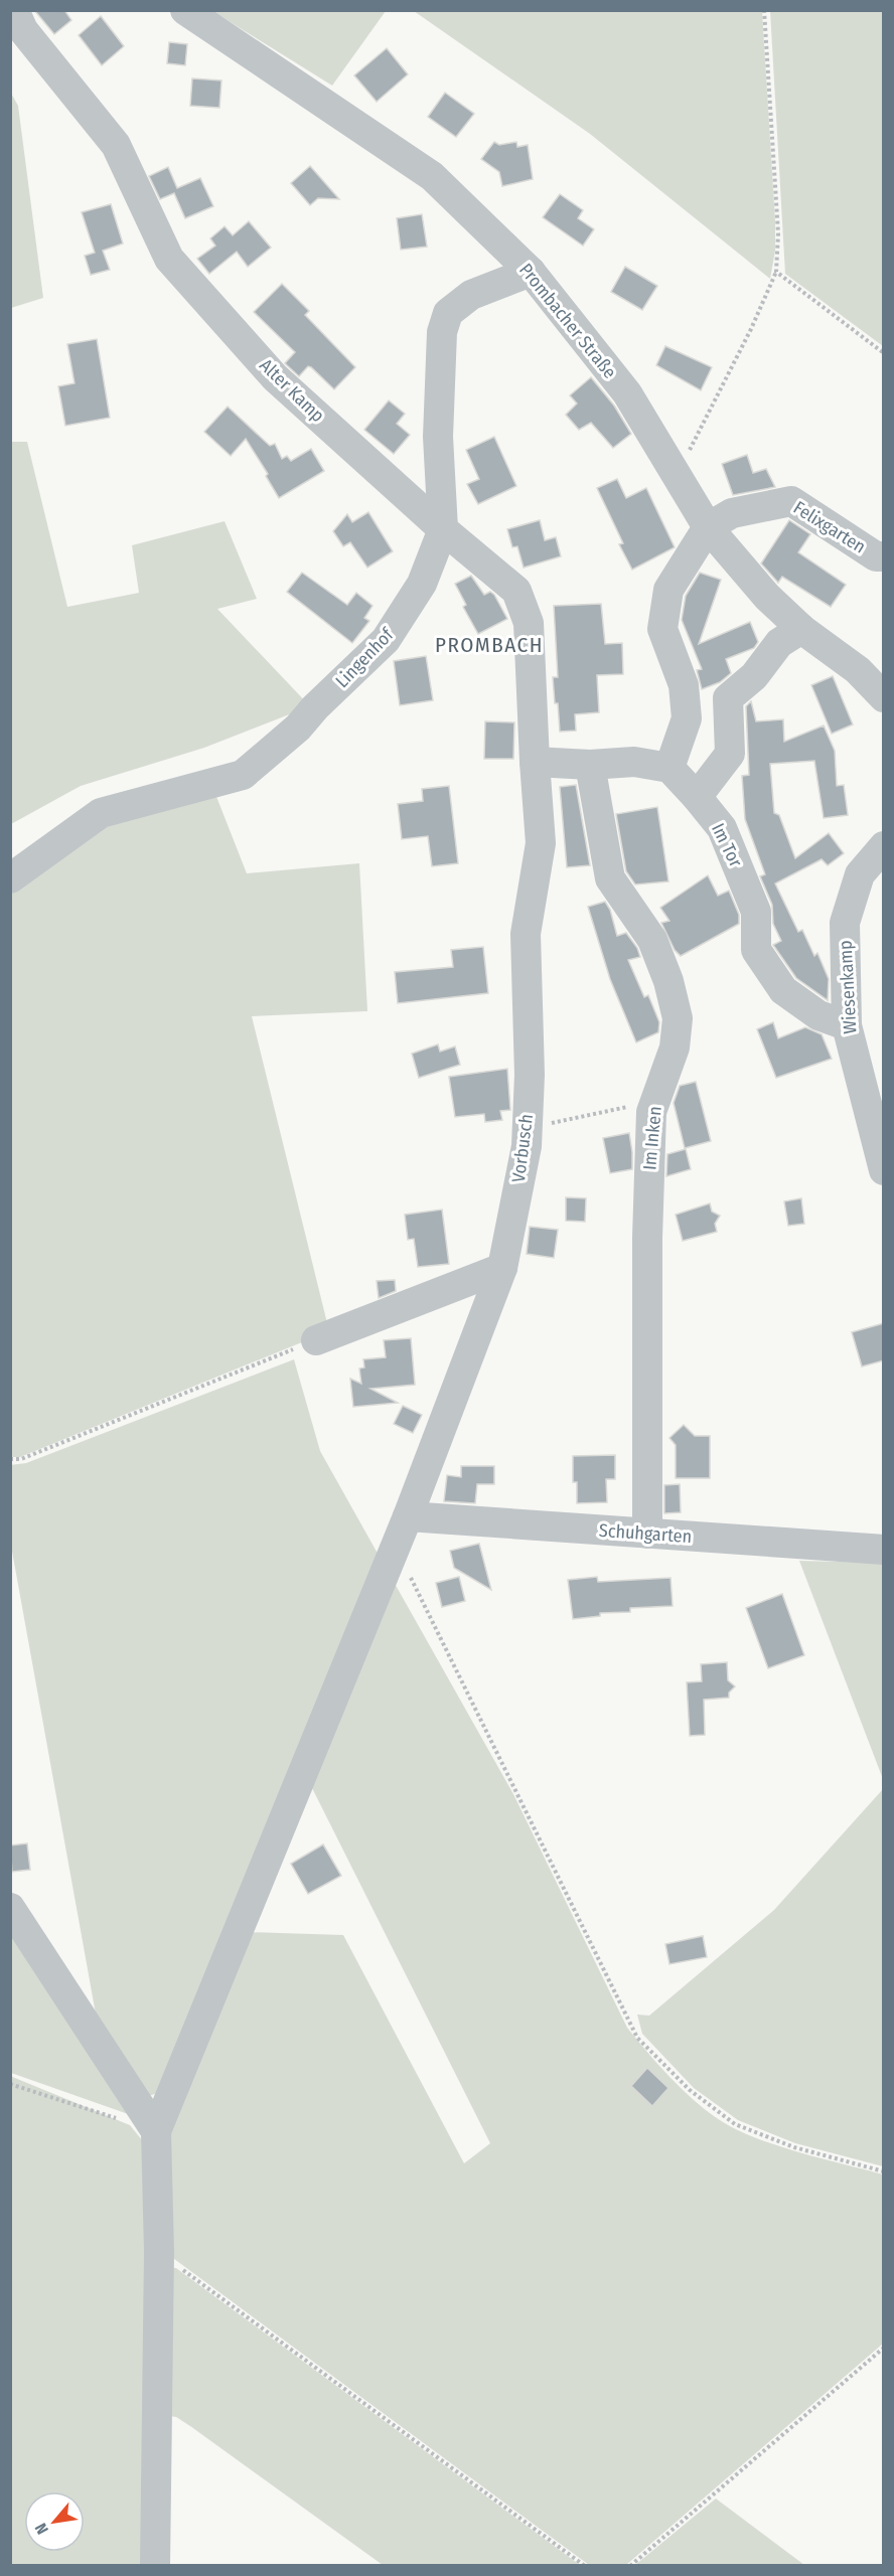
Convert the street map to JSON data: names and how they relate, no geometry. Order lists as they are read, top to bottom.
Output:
{
  "streets": {
    "street": [
      "Prombacher Straße",
      "Alter Kamp",
      "Felixgarten",
      "Lingenhof",
      "Im Tor",
      "Wiesenkamp",
      "Im Inken",
      "Vorbusch",
      "Schuhgarten"
    ]
  },
  "crossings": [
    ["Prombacher Straße", "Felixgarten"],
    ["Prombacher Straße", "Lingenhof"],
    ["Alter Kamp", "Lingenhof"],
    ["Alter Kamp", "Vorbusch"],
    ["Im Tor", "Wiesenkamp"],
    ["Im Inken", "Schuhgarten"],
    ["Vorbusch", "Schuhgarten"]
  ],
  "districts": ["PROMBACH"],
  "north": "bottom left"
}
